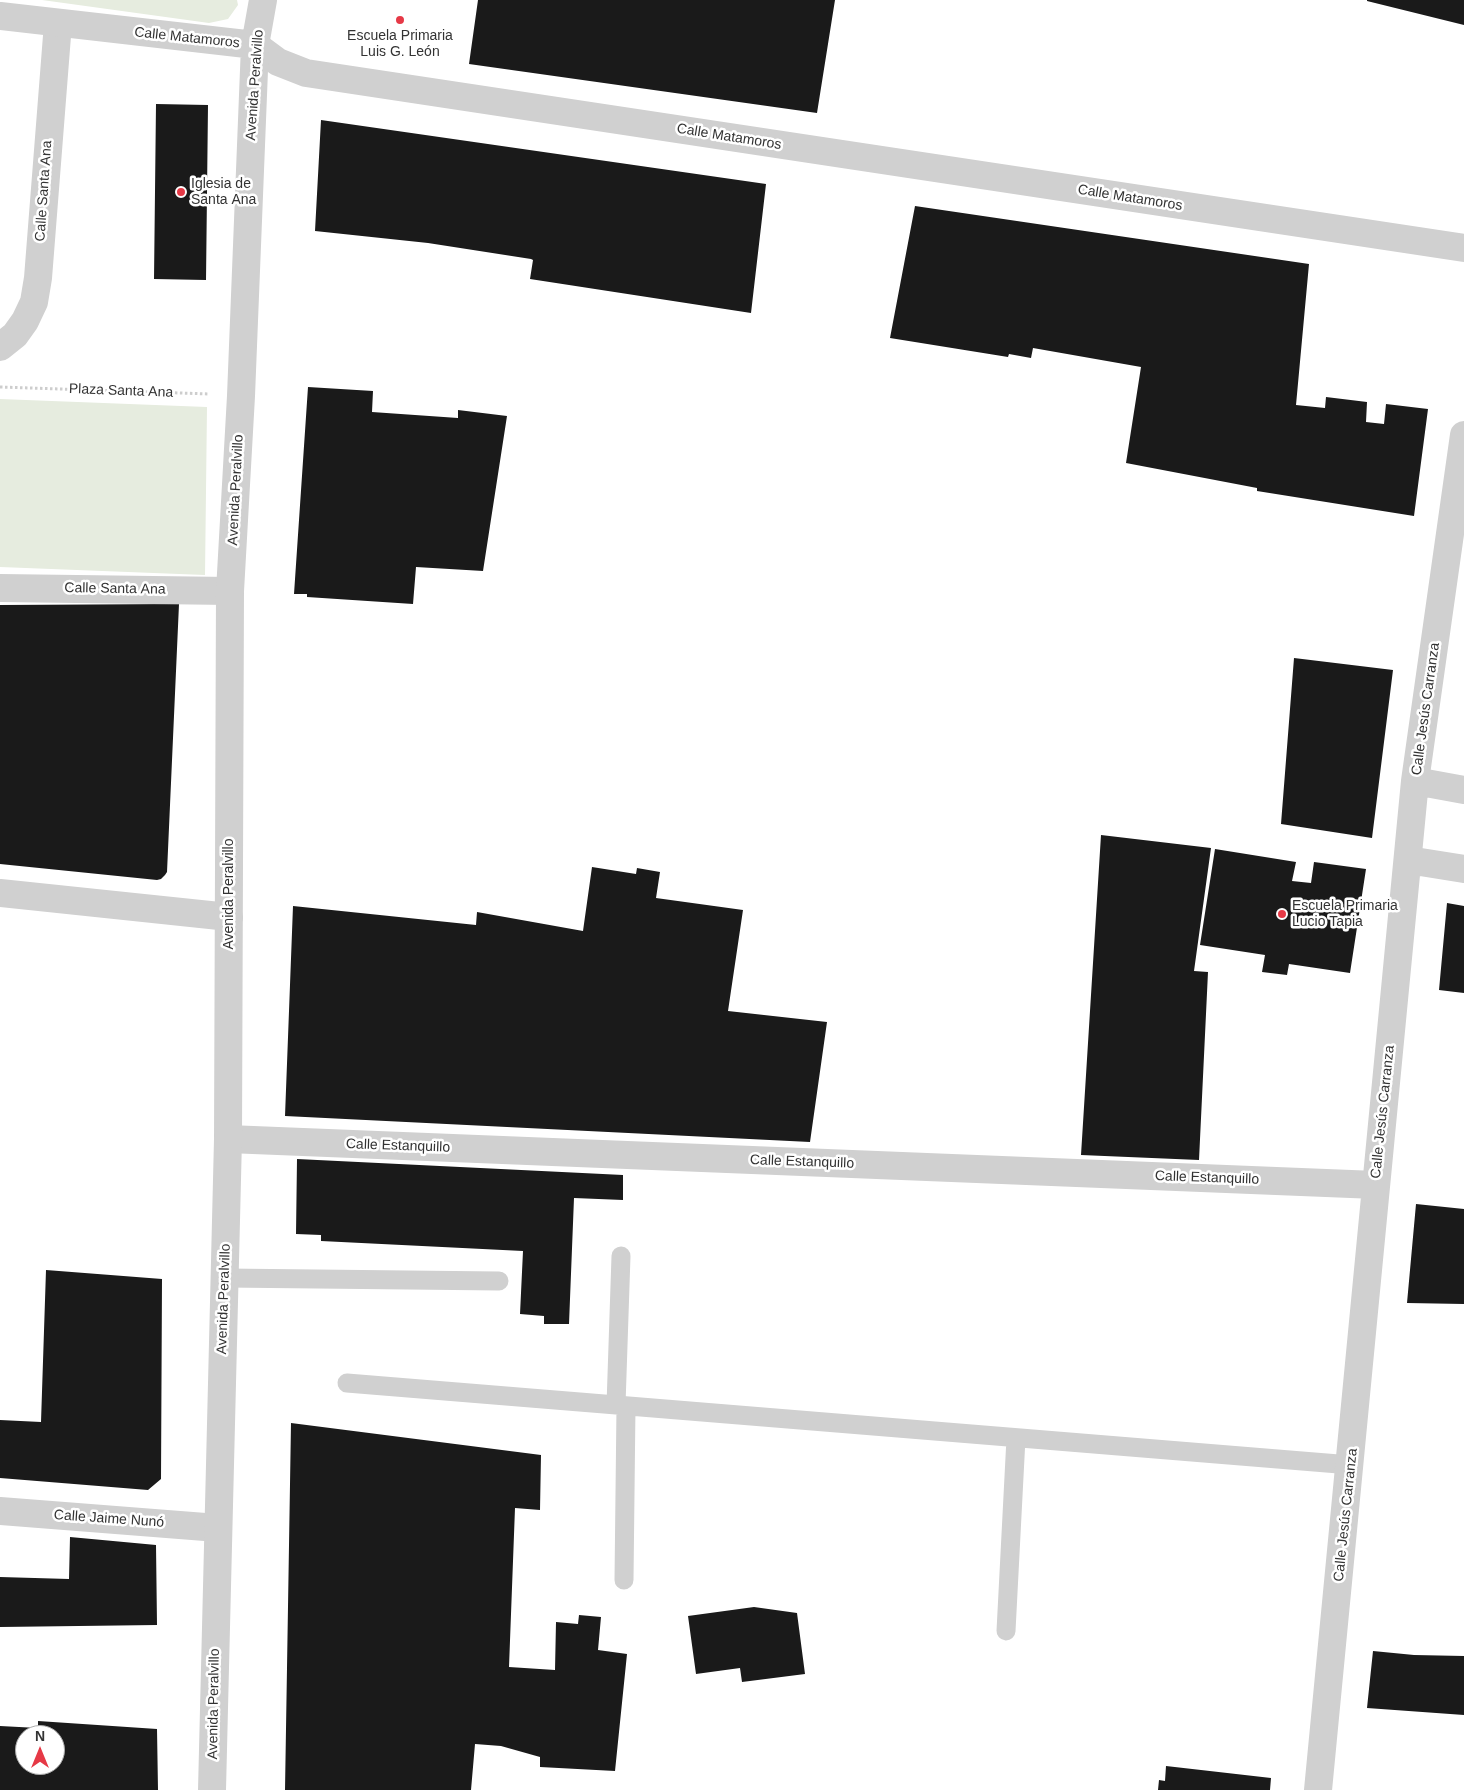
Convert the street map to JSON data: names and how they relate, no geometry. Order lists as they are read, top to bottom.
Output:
{
  "streets": {
    "street": [
      "Calle Matamoros",
      "Avenida Peralvillo",
      "Calle Santa Ana",
      "Calle Jesús Carranza",
      "Calle Estanquillo",
      "Calle Jaime Nunó"
    ],
    "path": ["Plaza Santa Ana"]
  },
  "crossings": [
    ["Calle Matamoros", "Avenida Peralvillo"],
    ["Calle Matamoros", "Calle Santa Ana"],
    ["Avenida Peralvillo", "Calle Santa Ana"],
    ["Avenida Peralvillo", "Plaza Santa Ana"],
    ["Avenida Peralvillo", "Calle Estanquillo"],
    ["Avenida Peralvillo", "Calle Jaime Nunó"],
    ["Calle Jesús Carranza", "Calle Estanquillo"]
  ],
  "places": ["Escuela Primaria Luis G. León", "Iglesia de Santa Ana", "Escuela Primaria Lucio Tapia"],
  "north": "top"
}
